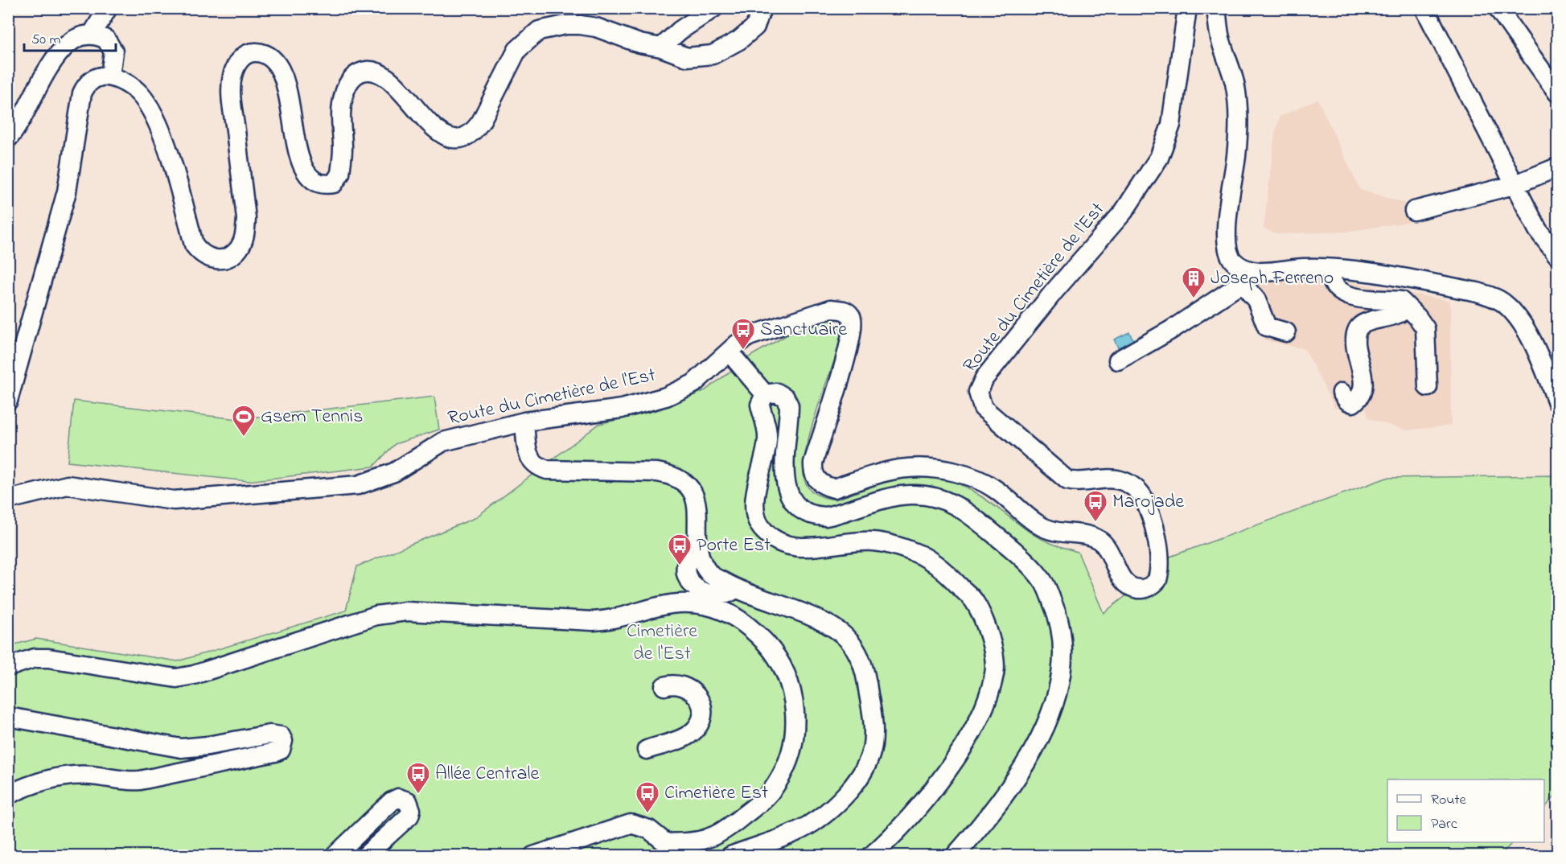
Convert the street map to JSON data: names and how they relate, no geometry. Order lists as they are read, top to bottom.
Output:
{
  "streets": {
    "street": ["Route du Cimetière de l'Est"]
  },
  "parks": ["Cimetière de l'Est"],
  "places": {
    "building": ["Joseph Ferreno"],
    "bus stop": [
      "Sanctuaire",
      "Marojade",
      "Porte Est",
      "Allée Centrale",
      "Cimetière Est"
    ],
    "sports": ["Gsem Tennis"]
  },
  "legend": ["Route", "Parc"],
  "scale_bar": "50 m"
}
